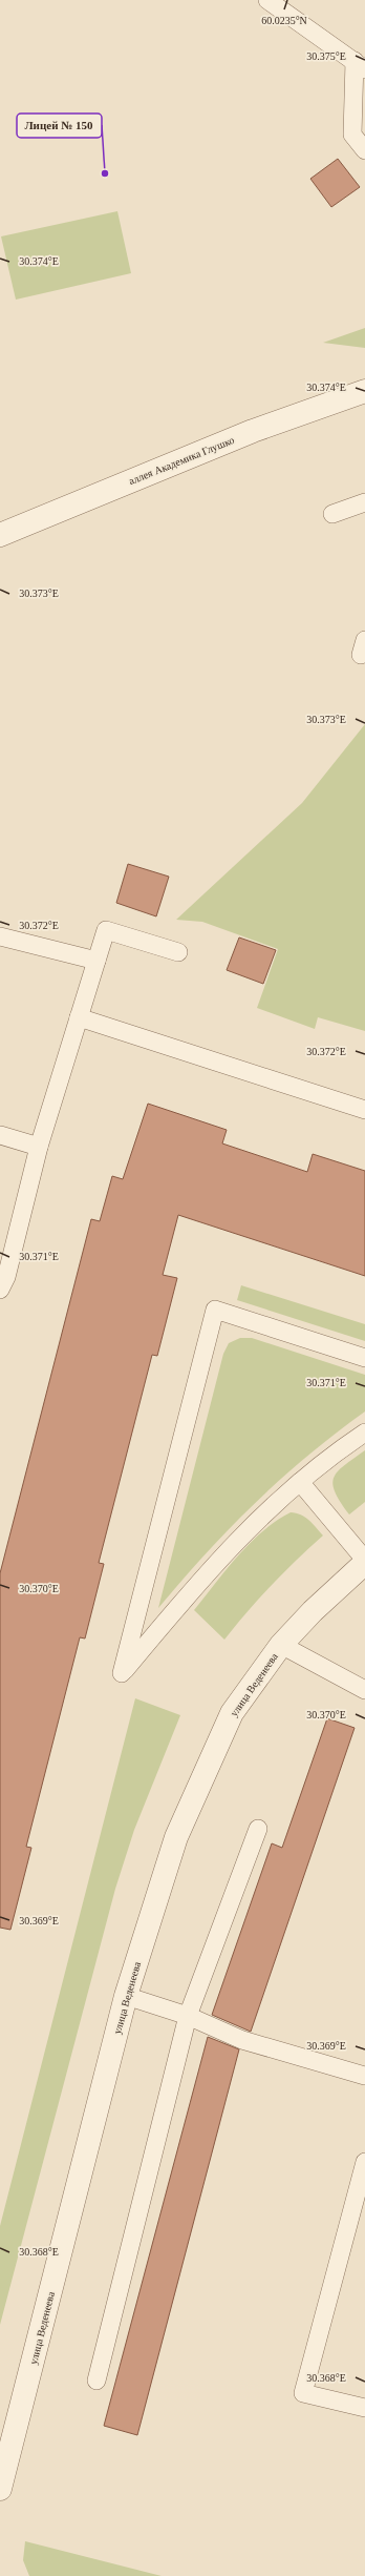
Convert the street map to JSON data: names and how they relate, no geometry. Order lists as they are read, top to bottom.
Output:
{
  "streets": {
    "street": ["аллея Академика Глушко", "улица Веденеева"]
  },
  "places": ["Лицей № 150"],
  "coordinates": [
    "60.0235°N",
    "30.375°E",
    "30.374°E",
    "30.373°E",
    "30.372°E",
    "30.371°E",
    "30.370°E",
    "30.369°E",
    "30.368°E"
  ]
}
